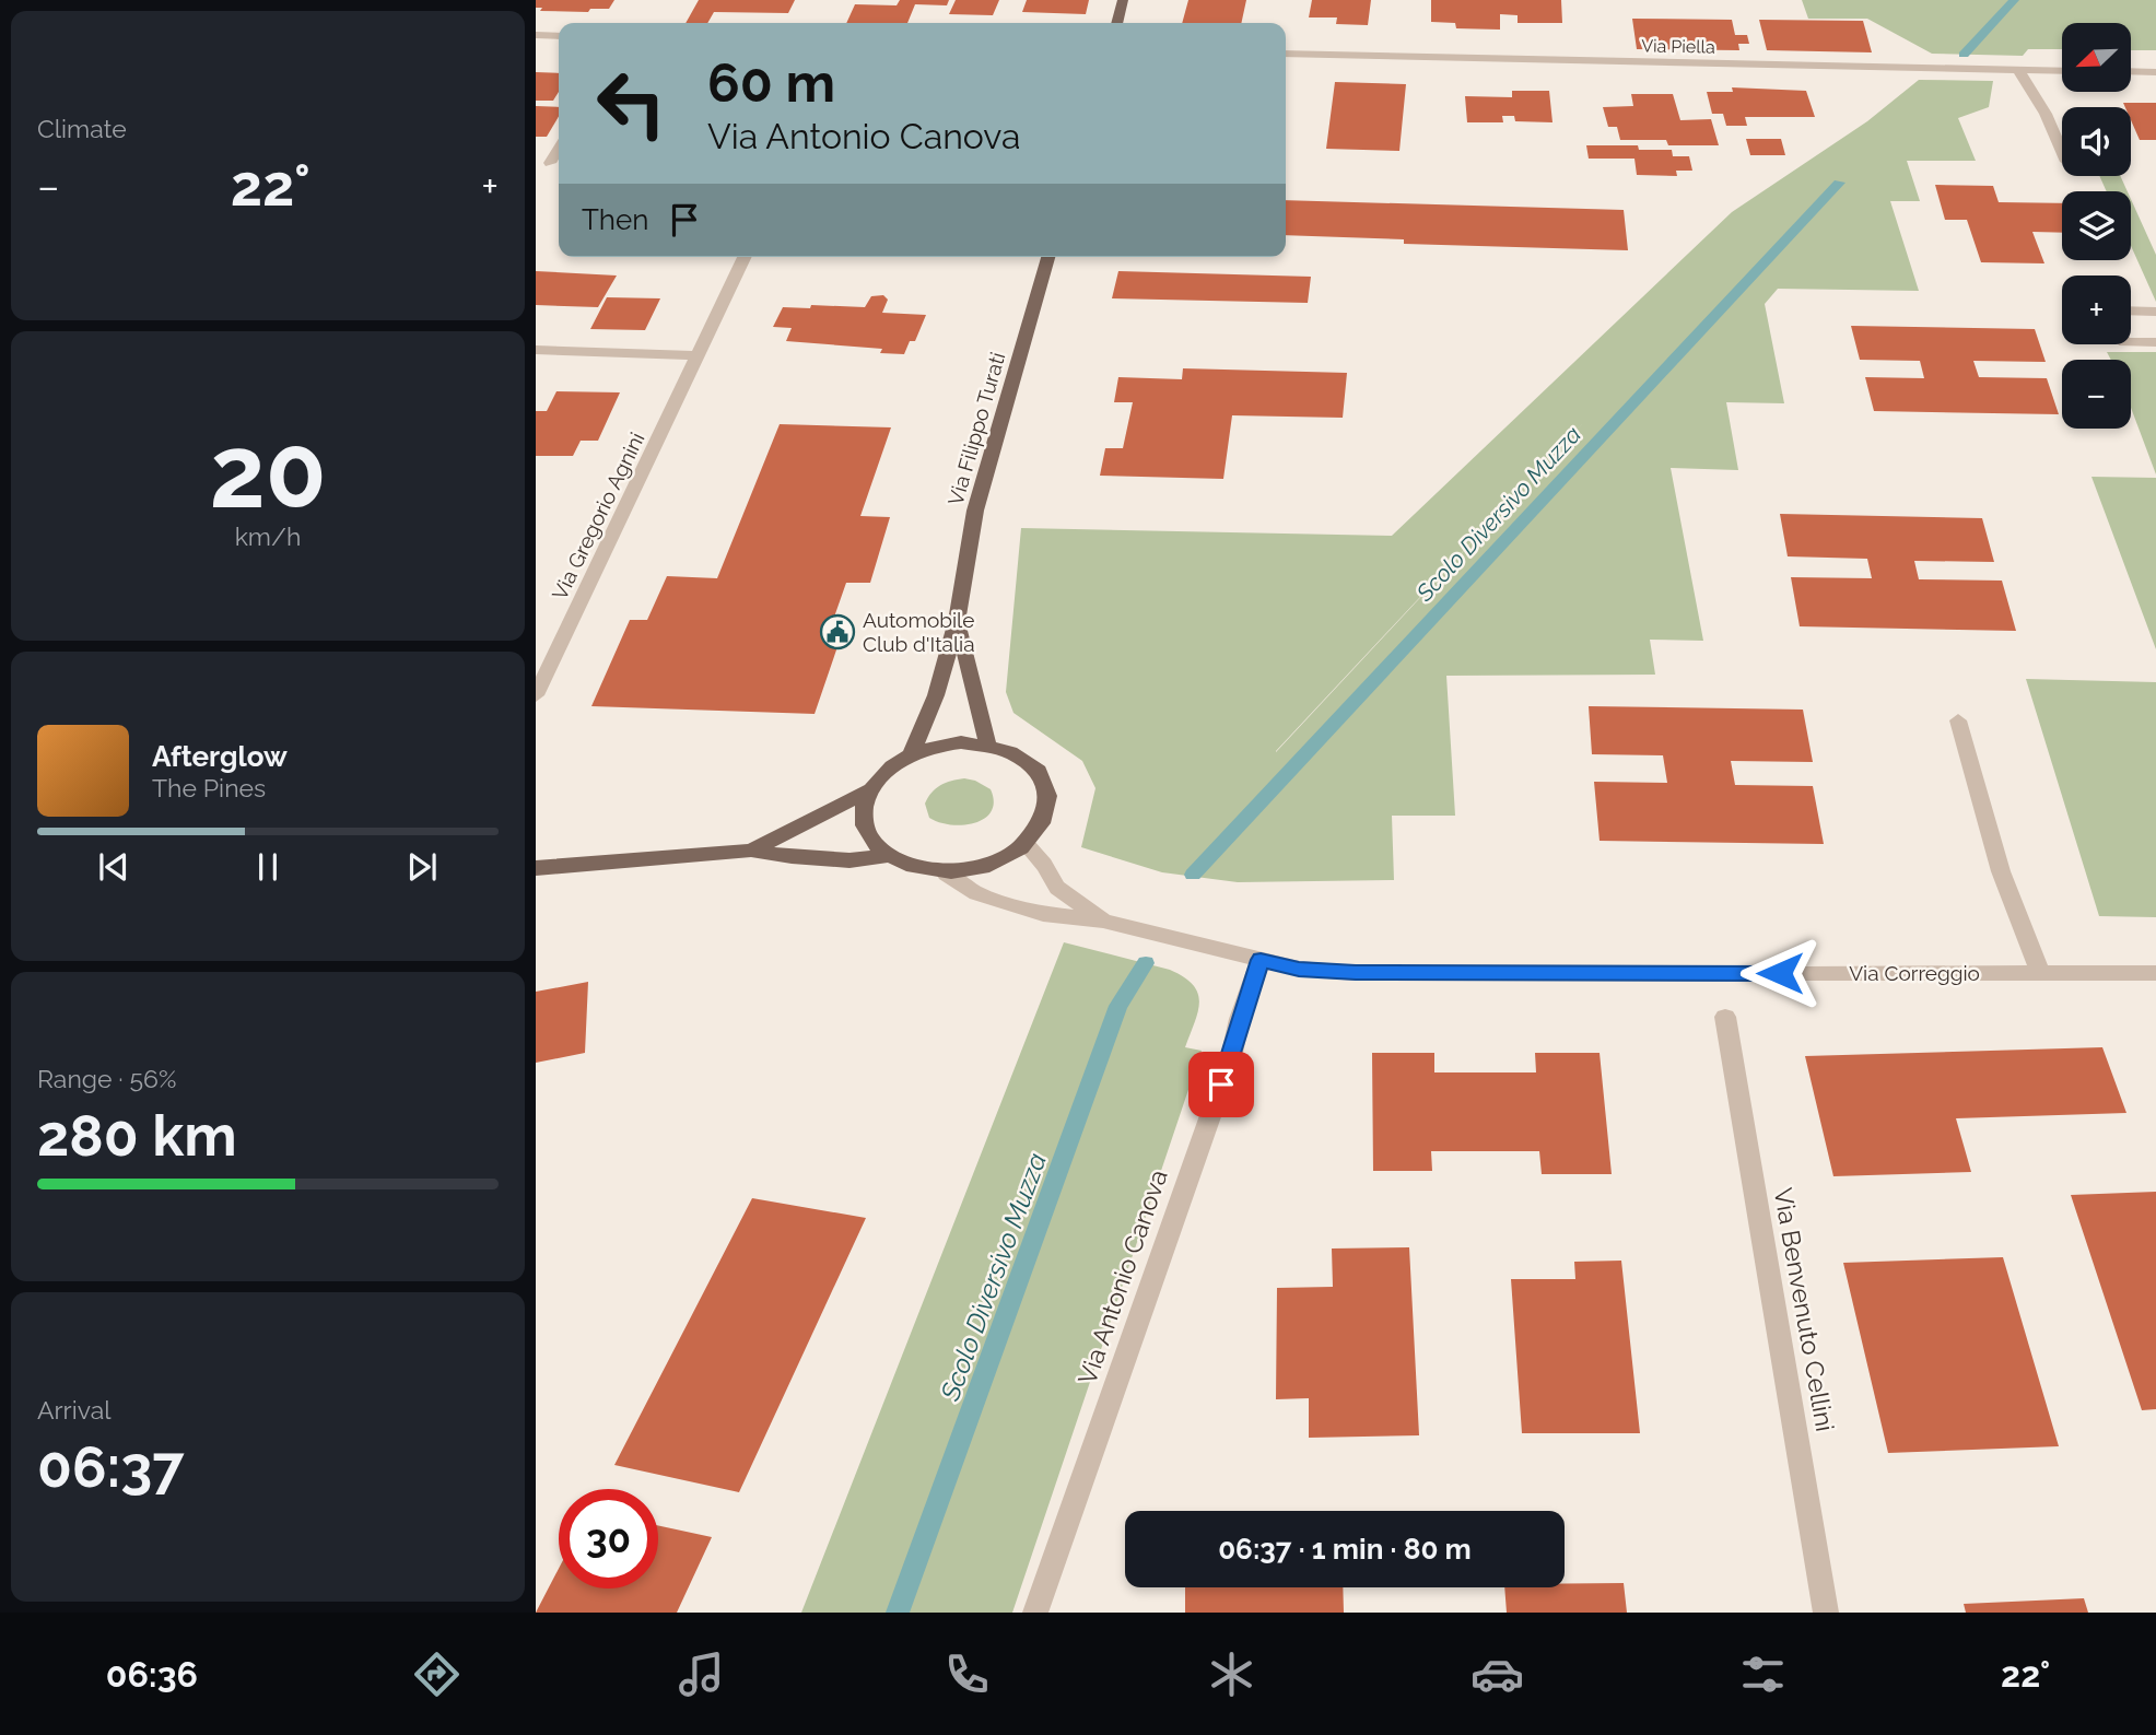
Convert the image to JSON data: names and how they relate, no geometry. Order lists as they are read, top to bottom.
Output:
{
  "streets": {
    "main road": ["Via Filippo Turati"],
    "street": [
      "Via Piella",
      "Via Gregorio Agnini",
      "Via Correggio",
      "Via Antonio Canova",
      "Via Benvenuto Cellini"
    ]
  },
  "crossings": [
    ["Via Correggio", "Via Antonio Canova"]
  ],
  "water": ["Scolo Diversivo Muzza"],
  "places": {
    "public building": ["Automobile Club d'Italia"]
  },
  "north": "bottom left",
  "page": {
    "tile": [
      "Climate",
      ["20", "km/h"],
      ["Range · 56%", "280 km"],
      ["Arrival", "06:37"]
    ],
    "map_buttons": ["+", "−"],
    "turn": ["60 m", "Via Antonio Canova"],
    "heat": ["−", "22°", "+"],
    "then": "Then",
    "song": ["Afterglow", "The Pines"],
    "limit": "30",
    "trip": "06:37 · 1 min · 80 m",
    "tabs": ["06:36", "22°"]
  }
}
